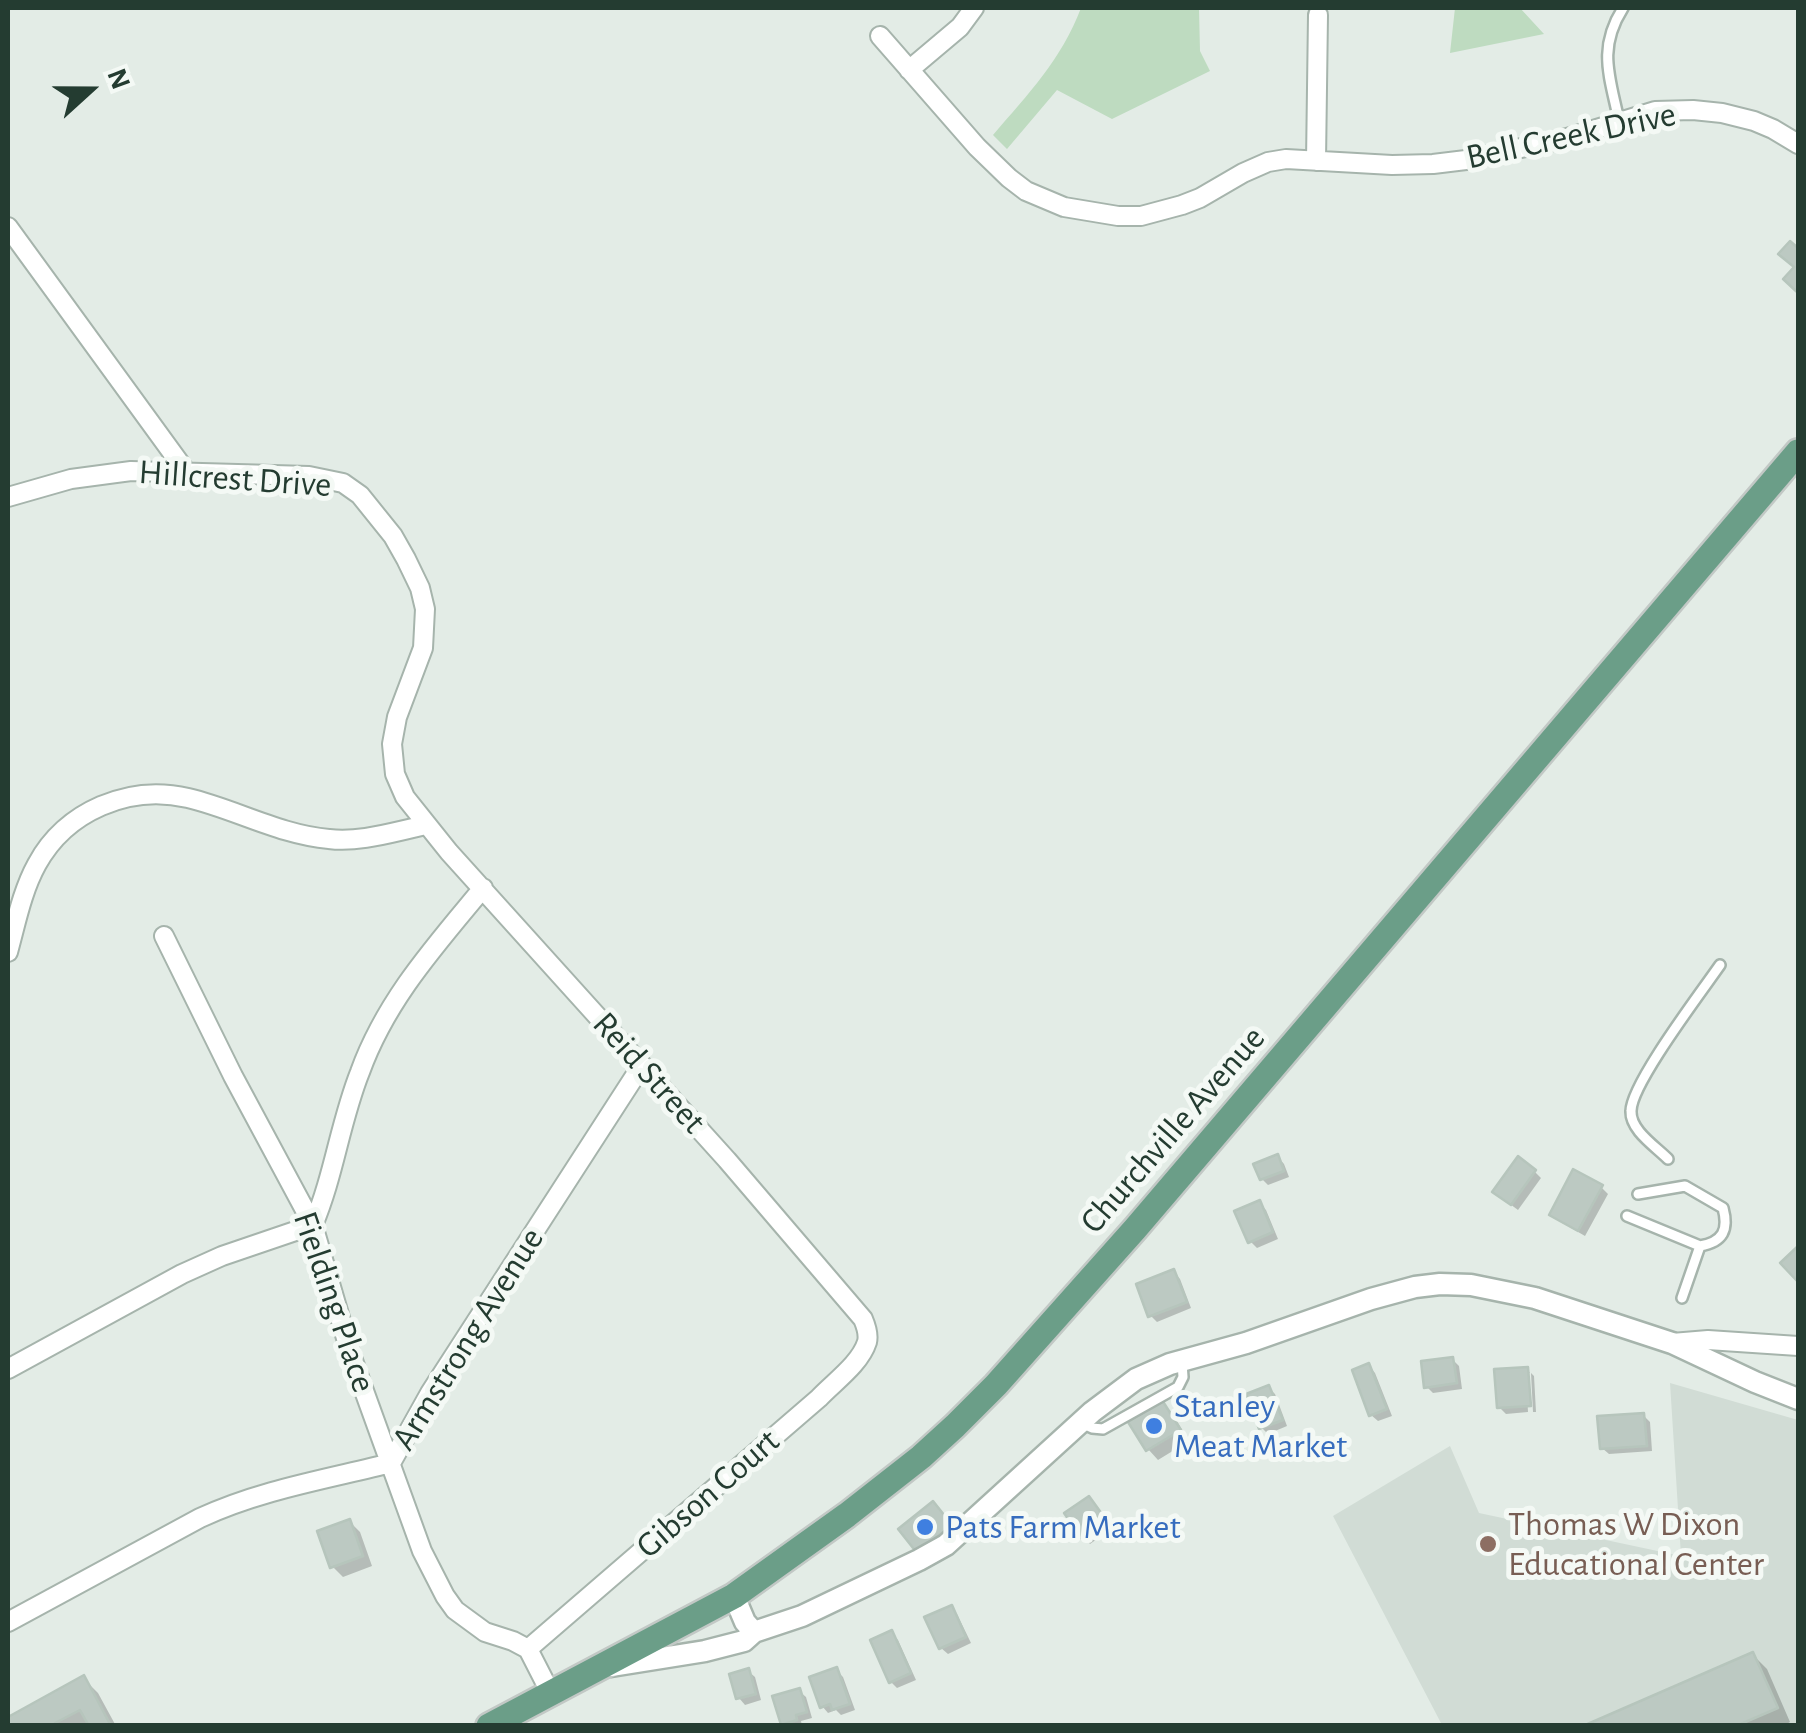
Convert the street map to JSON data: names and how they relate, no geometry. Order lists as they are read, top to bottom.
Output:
{
  "streets": {
    "main road": ["Churchville Avenue"],
    "street": [
      "Bell Creek Drive",
      "Hillcrest Drive",
      "Reid Street",
      "Fielding Place",
      "Armstrong Avenue",
      "Gibson Court"
    ]
  },
  "crossings": [
    ["Hillcrest Drive", "Reid Street"],
    ["Reid Street", "Armstrong Avenue"],
    ["Reid Street", "Gibson Court"],
    ["Fielding Place", "Armstrong Avenue"],
    ["Fielding Place", "Gibson Court"]
  ],
  "places": ["Stanley Meat Market", "Pats Farm Market", "Thomas W Dixon Educational Center"],
  "north": "right"
}
